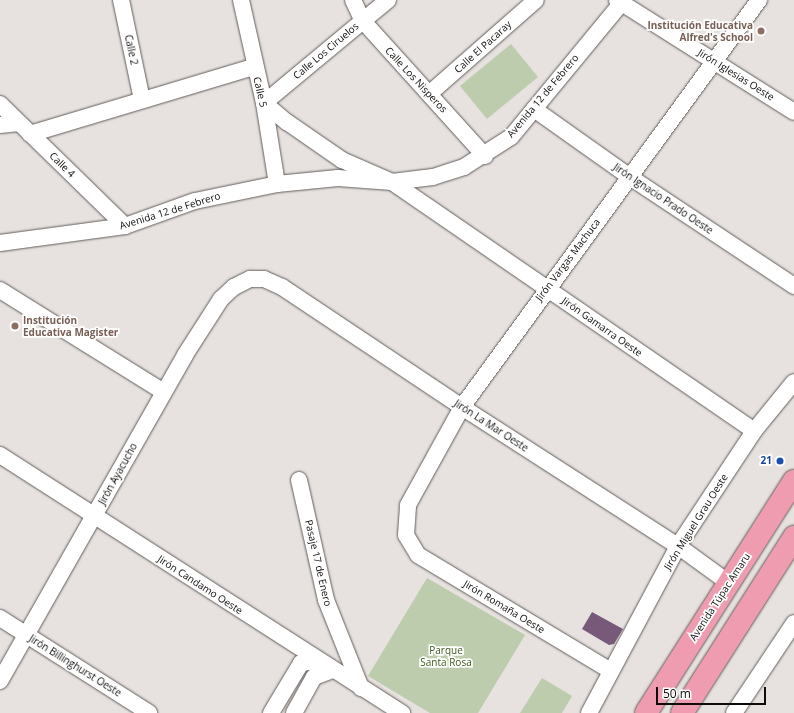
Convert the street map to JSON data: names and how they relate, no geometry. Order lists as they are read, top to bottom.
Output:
{
  "streets": {
    "highway": ["Avenida Túpac Amaru"],
    "street": [
      "Calle El Pacaray",
      "Calle 2",
      "Calle Los Ciruelos",
      "Jirón Iglesias Oeste",
      "Calle Los Nisperos",
      "Calle 5",
      "Avenida 12 de Febrero",
      "Calle 4",
      "Jirón Ignacio Prado Oeste",
      "Jirón Vargas Machuca",
      "Jirón Gamarra Oeste",
      "Jirón La Mar Oeste",
      "Jirón Ayacucho",
      "Jirón Miguel Grau Oeste",
      "Pasaje 17 de Enero",
      "Jirón Candamo Oeste",
      "Jirón Romaña Oeste",
      "Jirón Billinghurst Oeste"
    ]
  },
  "crossings": [
    ["Calle El Pacaray", "Calle Los Nisperos"],
    ["Calle Los Ciruelos", "Calle Los Nisperos"],
    ["Calle Los Ciruelos", "Calle 5"],
    ["Calle Los Ciruelos", "Jirón Gamarra Oeste"],
    ["Jirón Iglesias Oeste", "Avenida 12 de Febrero"],
    ["Jirón Iglesias Oeste", "Jirón Vargas Machuca"],
    ["Calle Los Nisperos", "Avenida 12 de Febrero"],
    ["Calle 5", "Avenida 12 de Febrero"],
    ["Calle 5", "Jirón Gamarra Oeste"],
    ["Avenida 12 de Febrero", "Calle 4"],
    ["Avenida 12 de Febrero", "Jirón Ignacio Prado Oeste"],
    ["Avenida 12 de Febrero", "Jirón Gamarra Oeste"],
    ["Jirón Ignacio Prado Oeste", "Jirón Vargas Machuca"],
    ["Jirón Vargas Machuca", "Jirón Gamarra Oeste"],
    ["Jirón Vargas Machuca", "Jirón La Mar Oeste"],
    ["Jirón Vargas Machuca", "Jirón Romaña Oeste"],
    ["Jirón Gamarra Oeste", "Jirón Miguel Grau Oeste"],
    ["Jirón La Mar Oeste", "Jirón Ayacucho"],
    ["Jirón La Mar Oeste", "Jirón Miguel Grau Oeste"],
    ["Jirón La Mar Oeste", "Avenida Túpac Amaru"],
    ["Jirón Ayacucho", "Jirón Candamo Oeste"],
    ["Jirón Ayacucho", "Jirón Billinghurst Oeste"],
    ["Jirón Miguel Grau Oeste", "Jirón Romaña Oeste"],
    ["Pasaje 17 de Enero", "Jirón Candamo Oeste"]
  ],
  "parks": ["Parque Santa Rosa"],
  "places": ["Institución Educativa Alfred's School", "Institución Educativa Magister", "21"],
  "scale_bar": "50 m"
}
